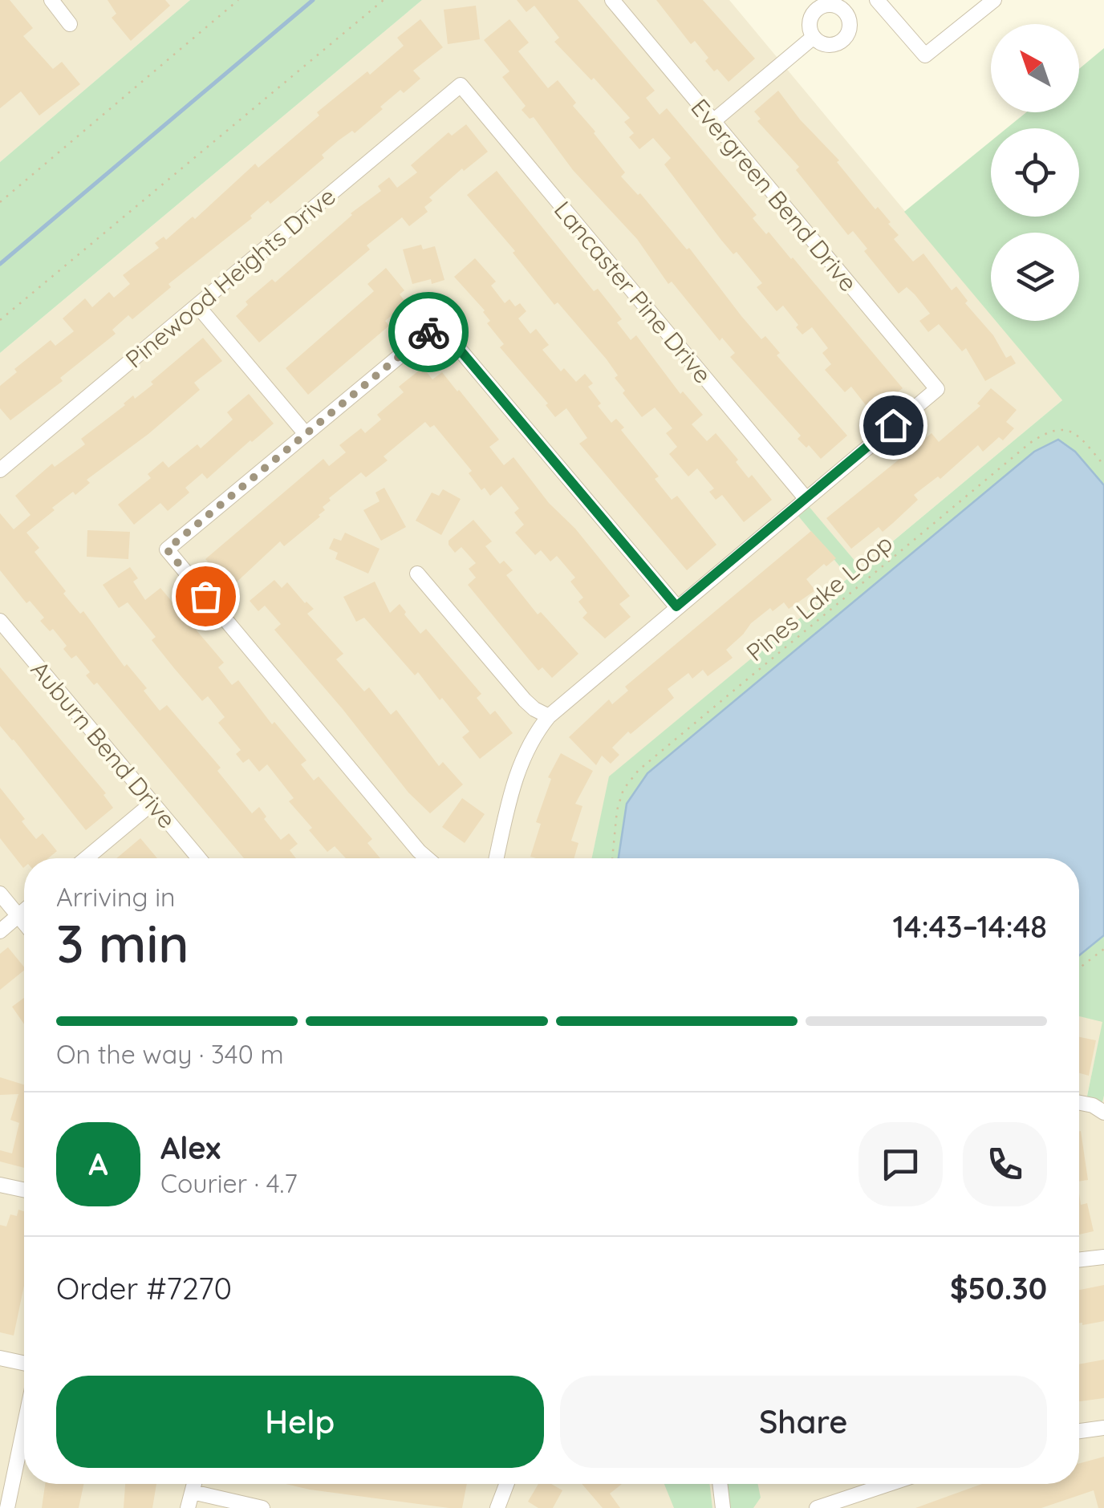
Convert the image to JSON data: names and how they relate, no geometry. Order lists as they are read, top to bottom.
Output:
{
  "streets": {
    "street": [
      "Evergreen Bend Drive",
      "Pinewood Heights Drive",
      "Lancaster Pine Drive",
      "Auburn Bend Drive"
    ],
    "path": ["Pines Lake Loop"]
  },
  "crossings": [
    ["Evergreen Bend Drive", "Lancaster Pine Drive"],
    ["Pinewood Heights Drive", "Lancaster Pine Drive"]
  ],
  "north": "top left",
  "page": {
    "heading": ["3 min", "Arriving in", "14:43–14:48"],
    "panel": [
      "Alex",
      "Courier · 4.7",
      "Order #7270",
      "$50.30"
    ],
    "bar": "On the way · 340 m",
    "round": "A",
    "buttons": ["Help", "Share"]
  }
}
